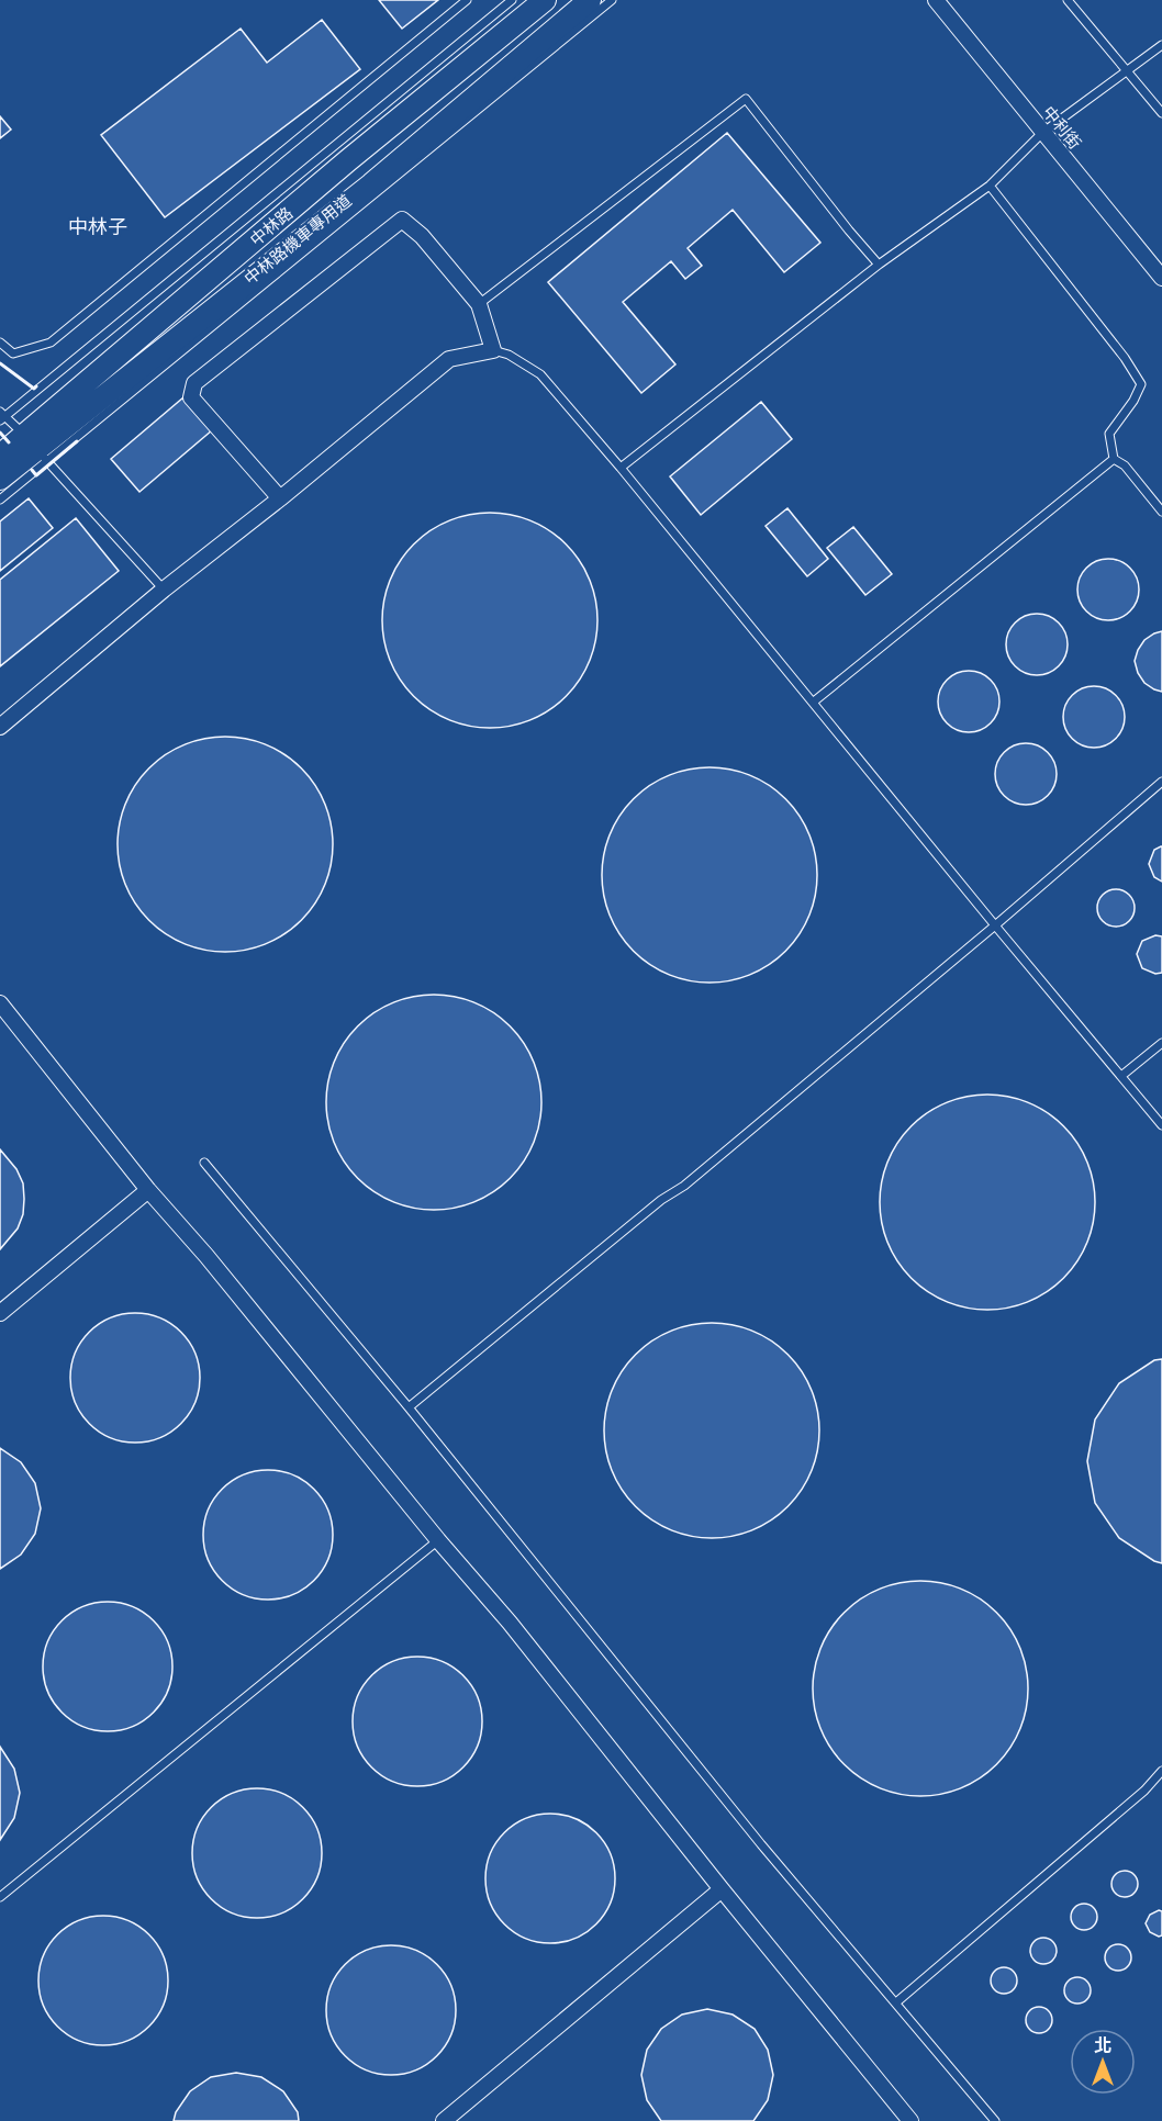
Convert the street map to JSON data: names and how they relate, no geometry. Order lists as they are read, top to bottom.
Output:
{
  "streets": {
    "street": ["中利街", "中林路"],
    "lane": ["中林路機車專用道"]
  },
  "crossings": [
    ["中林路", "中林路機車專用道"]
  ],
  "districts": ["中林子"],
  "north": "top"
}
